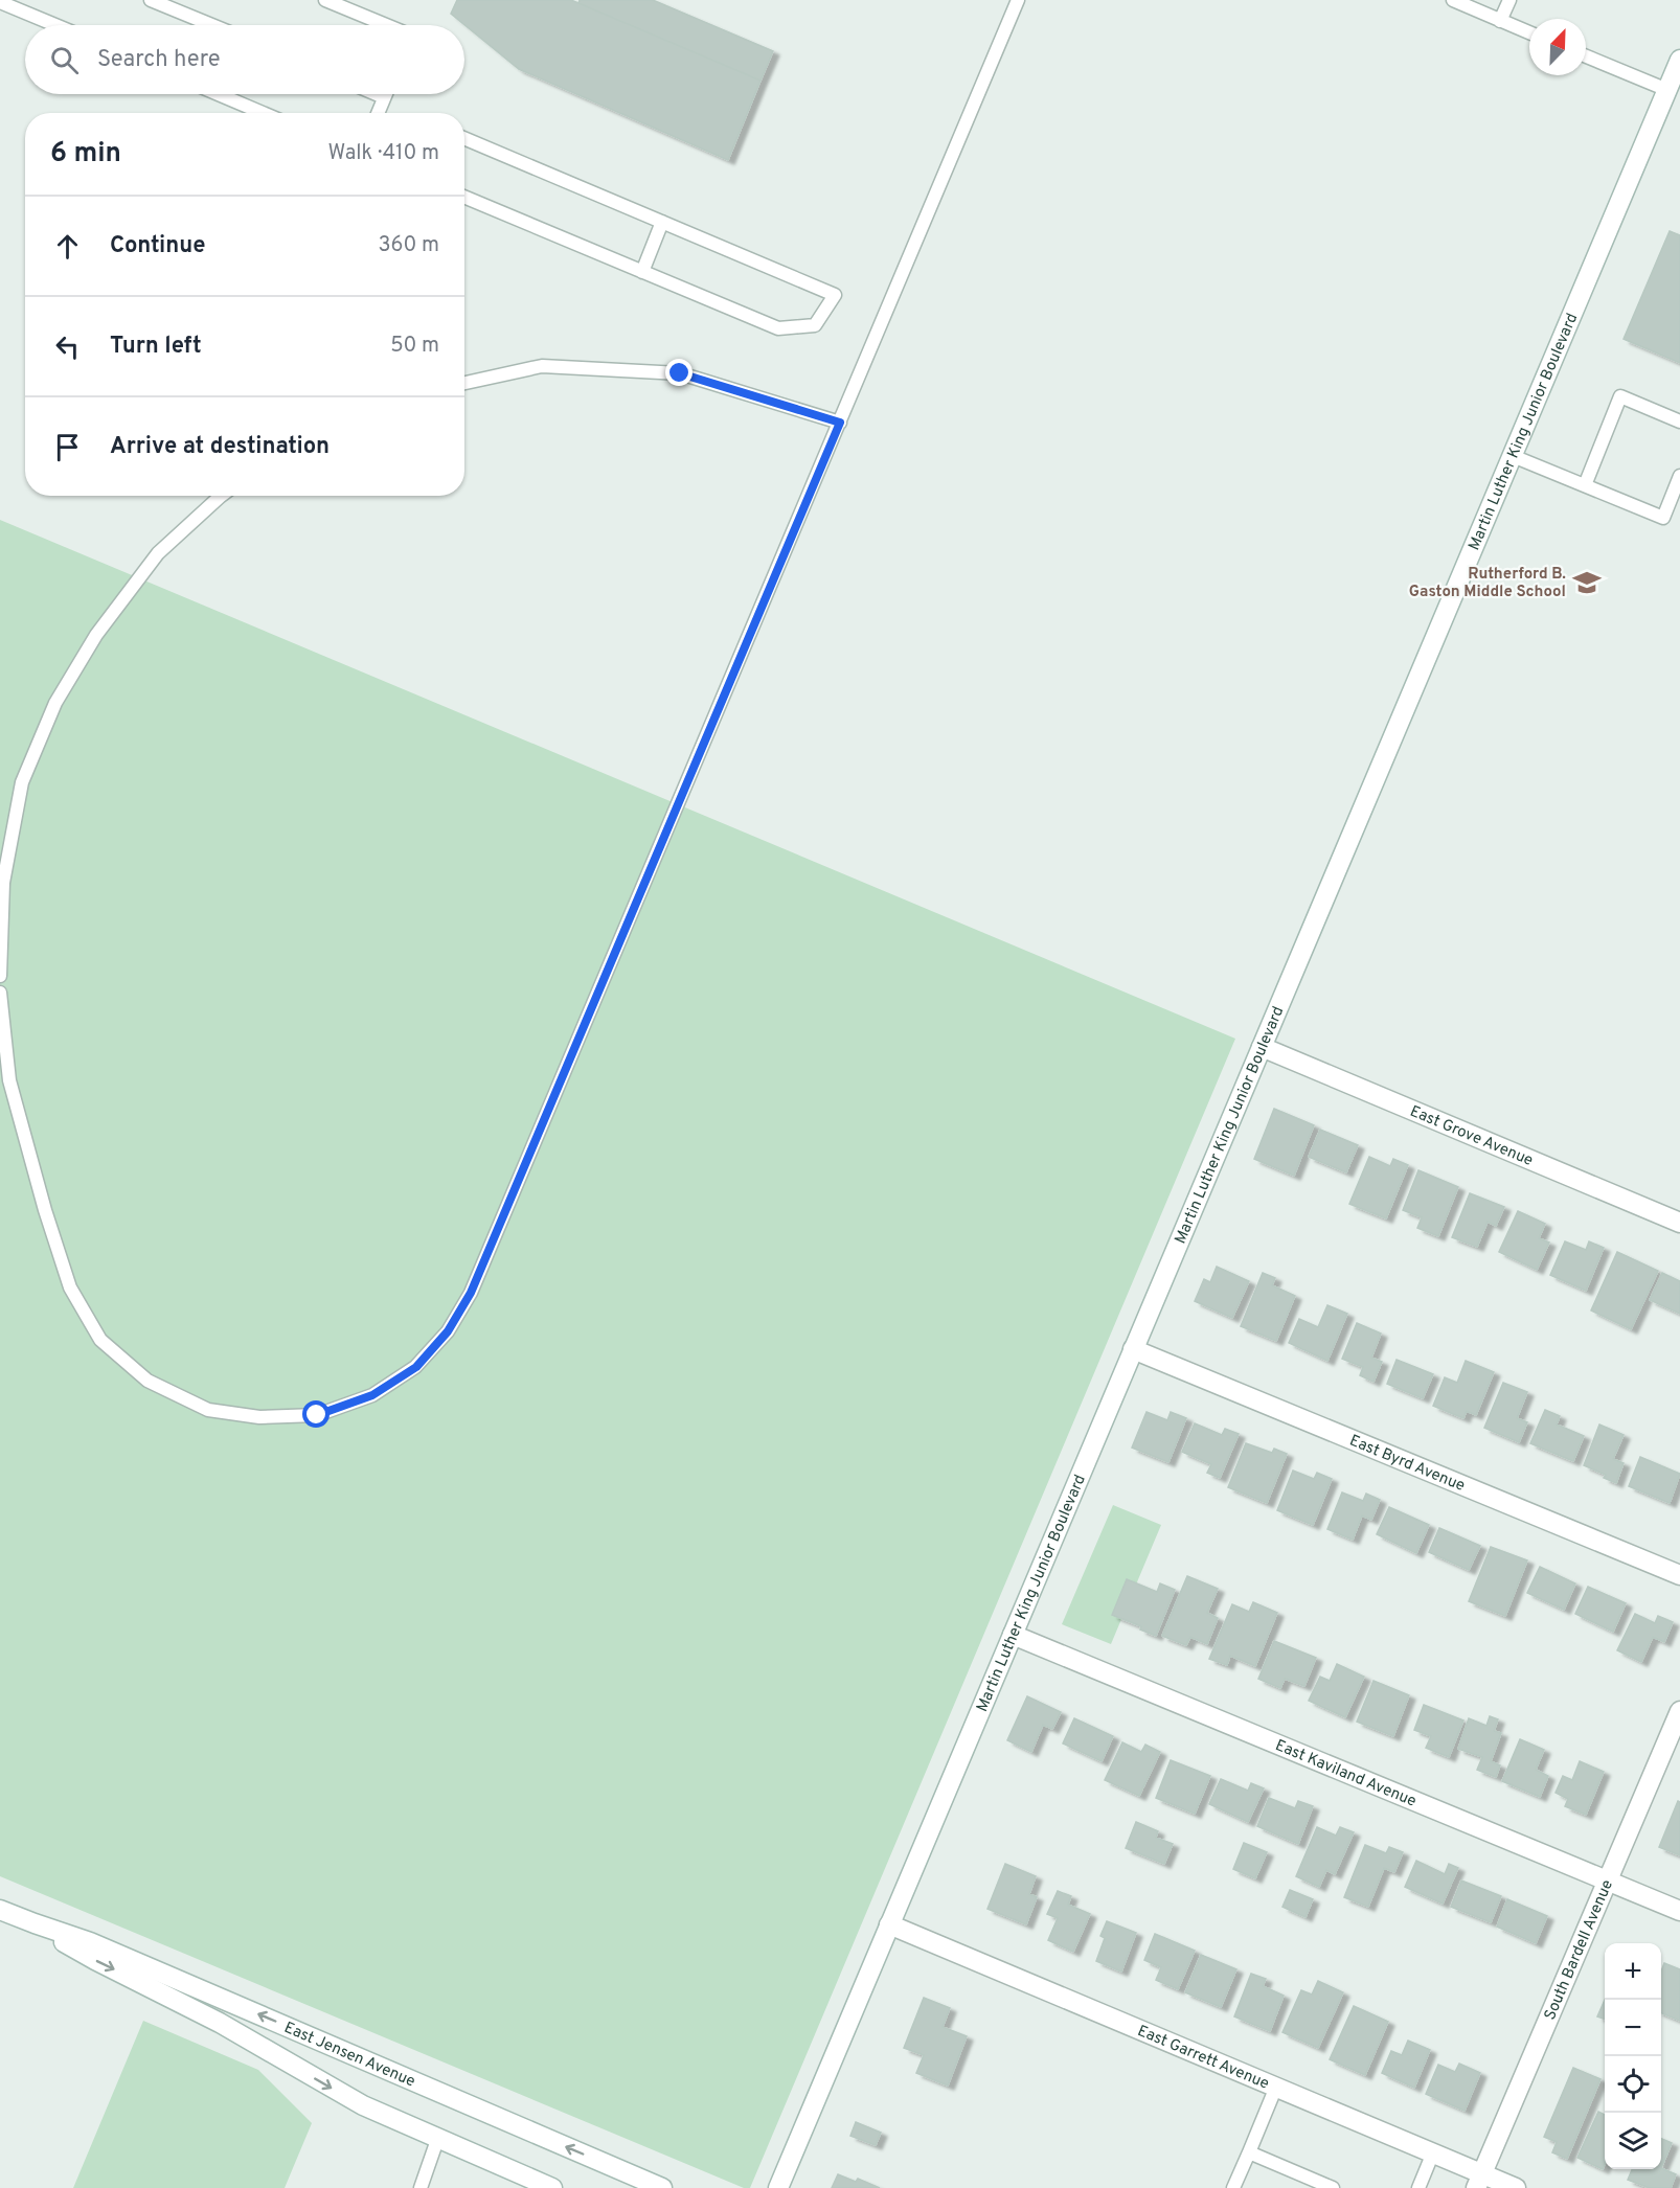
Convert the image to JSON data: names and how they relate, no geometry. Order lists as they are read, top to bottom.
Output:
{
  "streets": {
    "street": [
      "Martin Luther King Junior Boulevard",
      "East Grove Avenue",
      "East Byrd Avenue",
      "East Kaviland Avenue",
      "South Bardell Avenue",
      "East Jensen Avenue",
      "East Garrett Avenue"
    ]
  },
  "crossings": [
    ["Martin Luther King Junior Boulevard", "East Grove Avenue"],
    ["Martin Luther King Junior Boulevard", "East Byrd Avenue"],
    ["Martin Luther King Junior Boulevard", "East Kaviland Avenue"],
    ["Martin Luther King Junior Boulevard", "East Garrett Avenue"],
    ["East Kaviland Avenue", "South Bardell Avenue"],
    ["South Bardell Avenue", "East Garrett Avenue"]
  ],
  "places": {
    "school or university": ["Rutherford B. Gaston Middle School"]
  },
  "north": "top right",
  "page": {
    "search": "Search here",
    "heading": ["6 min", "Walk · 410 m"],
    "list": [
      ["Continue", "360 m"],
      ["Turn left", "50 m"],
      "Arrive at destination"
    ],
    "map_buttons": ["+", "−"]
  }
}
